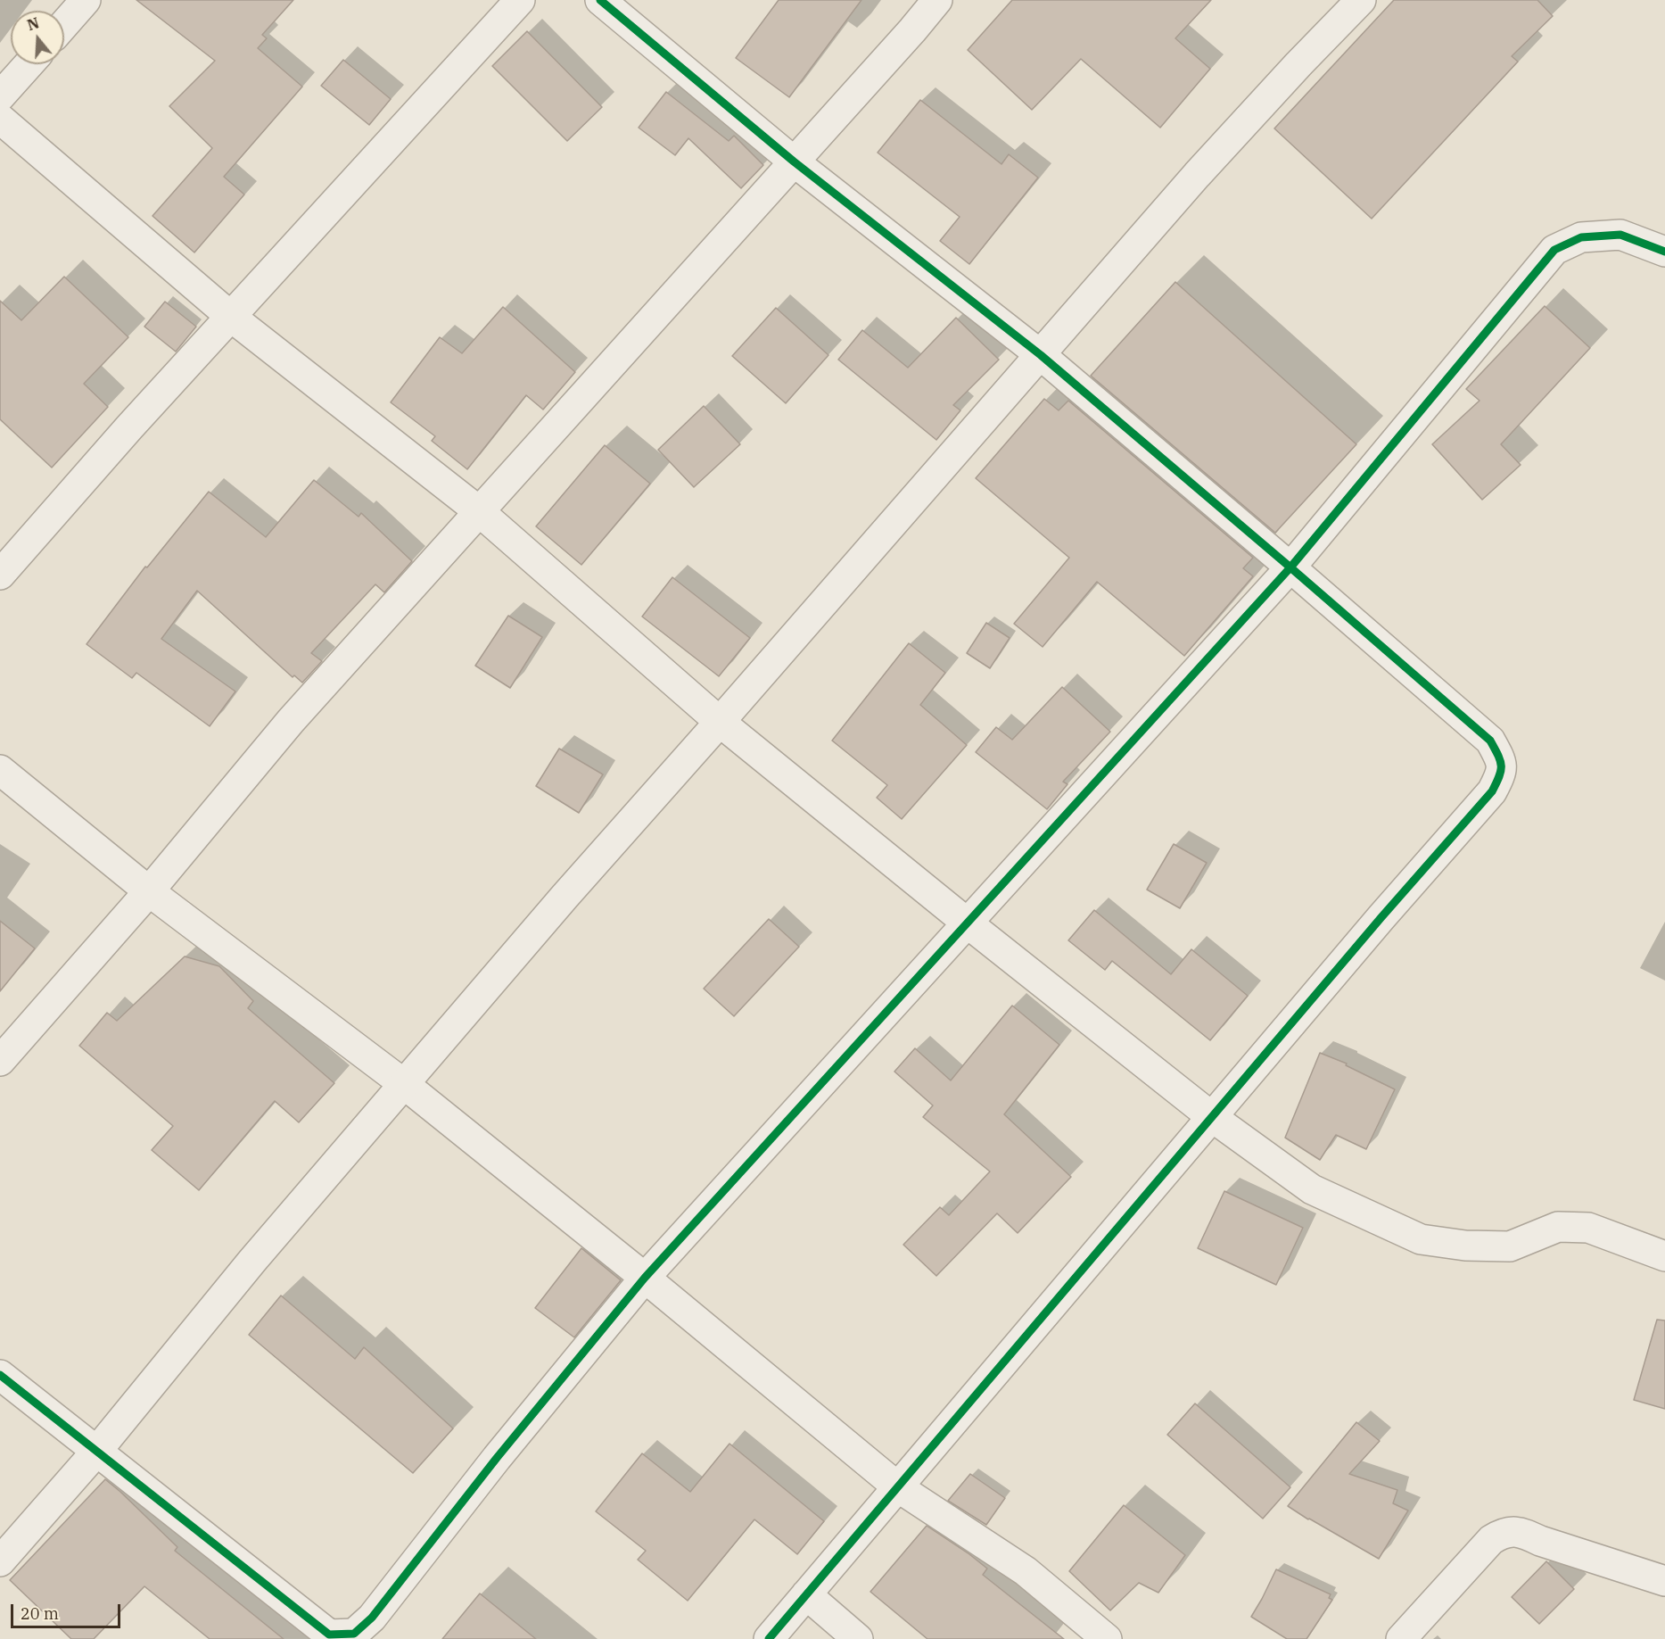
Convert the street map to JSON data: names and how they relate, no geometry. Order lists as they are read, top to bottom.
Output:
{
  "scale_bar": "20 m",
  "north": "top"
}
